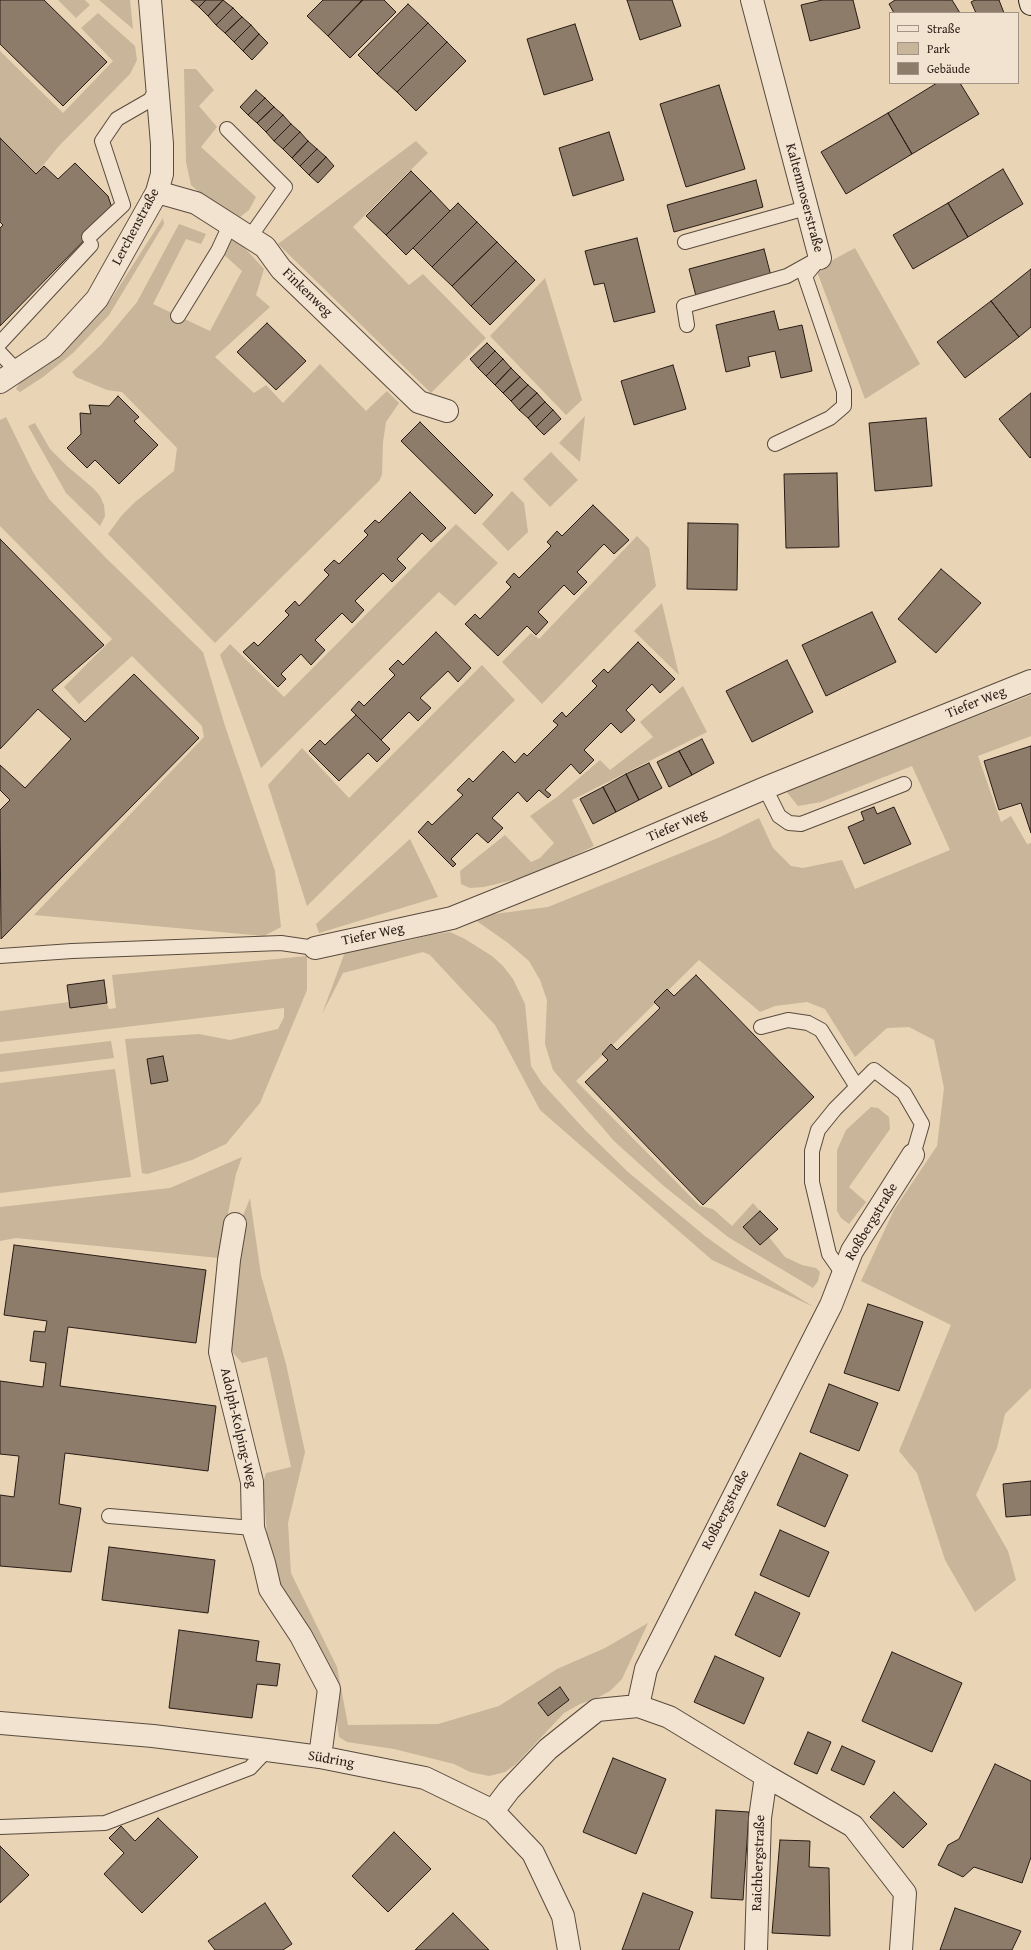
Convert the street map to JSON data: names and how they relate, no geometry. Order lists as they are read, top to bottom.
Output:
{
  "streets": {
    "street": [
      "Kaltenmoserstraße",
      "Lerchenstraße",
      "Finkenweg",
      "Tiefer Weg",
      "Roßbergstraße",
      "Adolph-Kolping-Weg",
      "Südring",
      "Raichbergstraße"
    ]
  },
  "crossings": [
    ["Lerchenstraße", "Finkenweg"],
    ["Adolph-Kolping-Weg", "Südring"]
  ],
  "legend": ["Straße", "Park", "Gebäude"]
}
